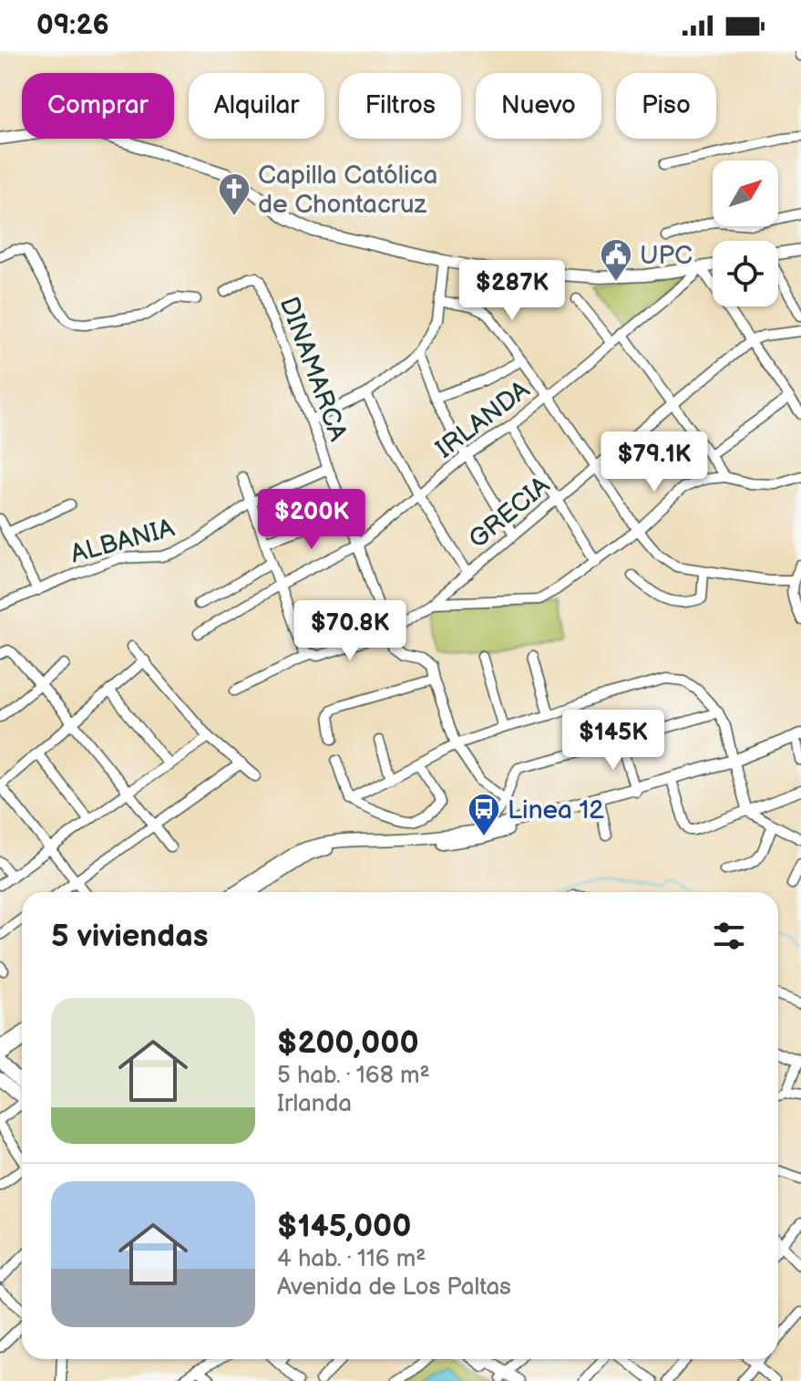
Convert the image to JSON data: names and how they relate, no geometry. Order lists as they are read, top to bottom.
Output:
{
  "streets": {
    "street": [
      "DINAMARCA",
      "IRLANDA",
      "GRECIA",
      "ALBANIA"
    ]
  },
  "crossings": [
    ["DINAMARCA", "IRLANDA"],
    ["DINAMARCA", "GRECIA"],
    ["DINAMARCA", "ALBANIA"]
  ],
  "places": {
    "church": ["Capilla Católica de Chontacruz"],
    "public building": ["UPC"],
    "bus stop": ["Linea 12"]
  },
  "north": "top right",
  "page": {
    "status": "09:26",
    "chip": [
      "Comprar",
      "Alquilar",
      "Filtros",
      "Nuevo",
      "Piso"
    ],
    "price": [
      "$287K",
      "$79.1K",
      "$200K",
      "$70.8K",
      "$145K"
    ],
    "heading": "5 viviendas",
    "list": [
      {
        "name": "$200,000",
        "note": "5 hab. · 168 m² · Irlanda"
      },
      {
        "name": "$145,000",
        "note": "4 hab. · 116 m² · Avenida de Los Paltas"
      }
    ]
  }
}
